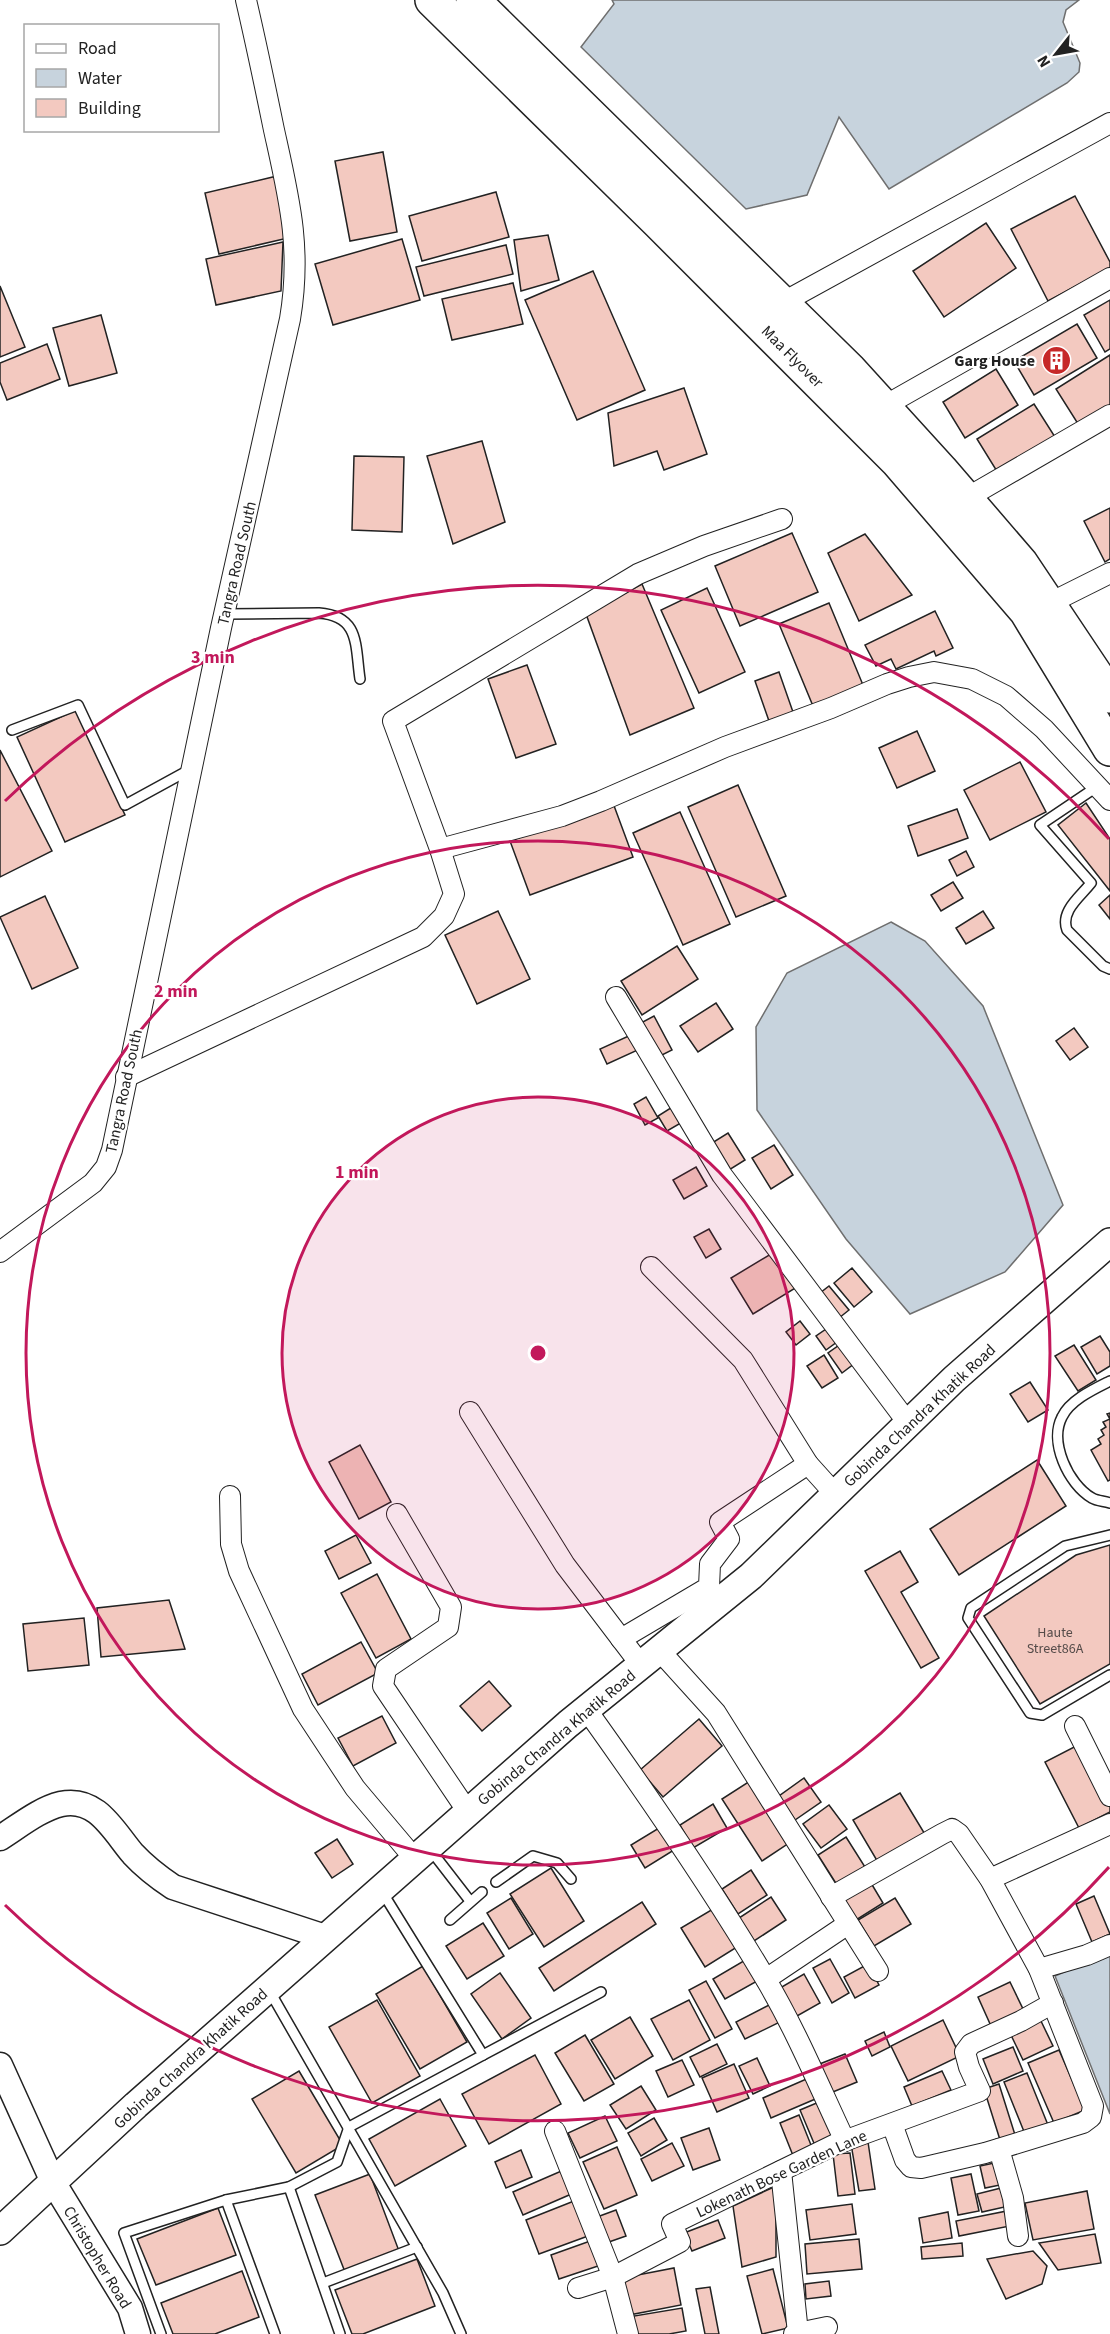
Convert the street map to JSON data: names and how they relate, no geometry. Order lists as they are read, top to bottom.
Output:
{
  "streets": {
    "highway": ["Maa Flyover"],
    "main road": ["Gobinda Chandra Khatik Road"],
    "street": ["Tangra Road South", "Lokenath Bose Garden Lane", "Christopher Road"]
  },
  "crossings": [
    ["Gobinda Chandra Khatik Road", "Christopher Road"]
  ],
  "places": {
    "building": ["Garg House"]
  },
  "house_numbers": ["Haute Street86A"],
  "legend": ["Road", "Water", "Building"],
  "north": "bottom left",
  "rings": ["3 min", "2 min", "1 min"]
}
